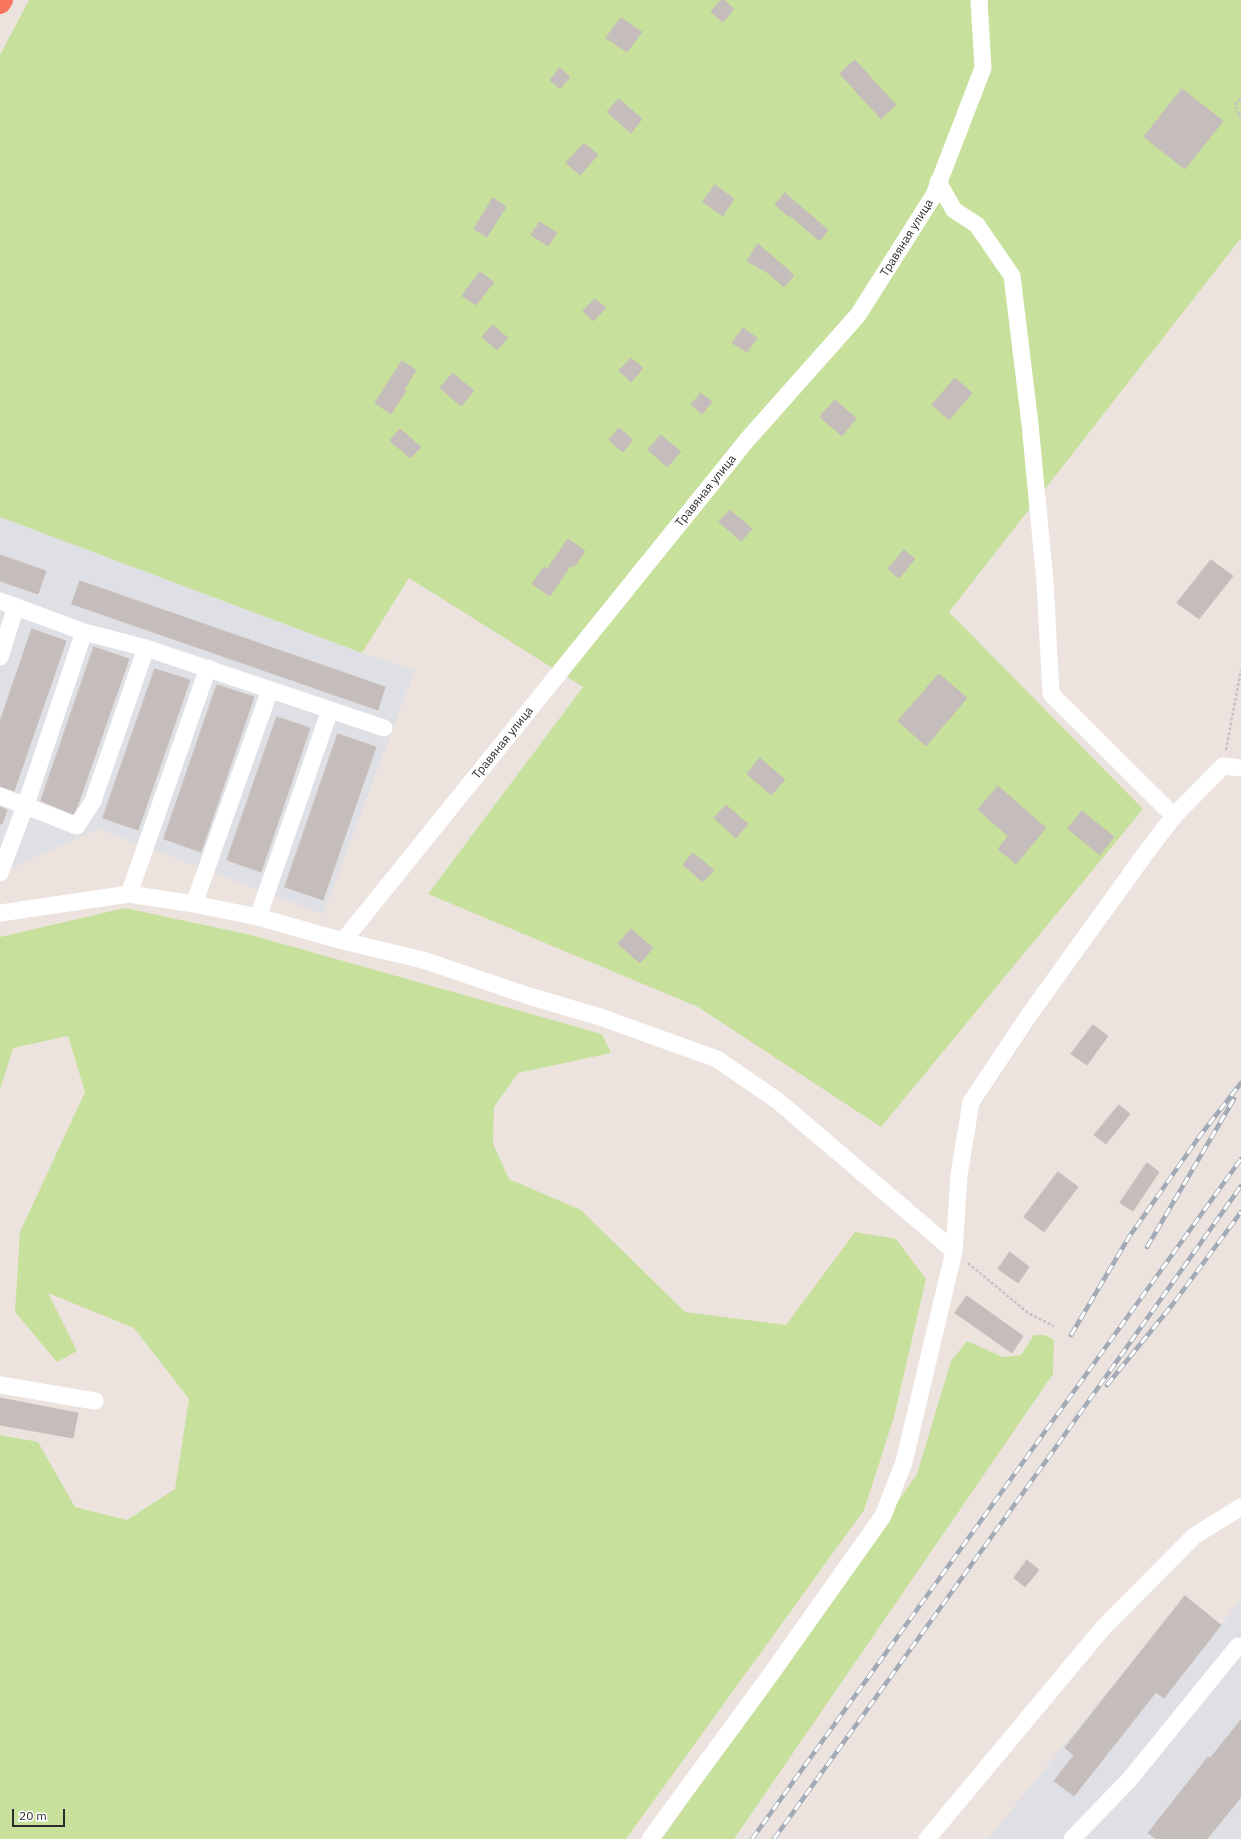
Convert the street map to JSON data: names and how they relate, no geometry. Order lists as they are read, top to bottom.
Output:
{
  "streets": {
    "street": ["Травяная улица"]
  },
  "scale_bar": "20 m"
}
